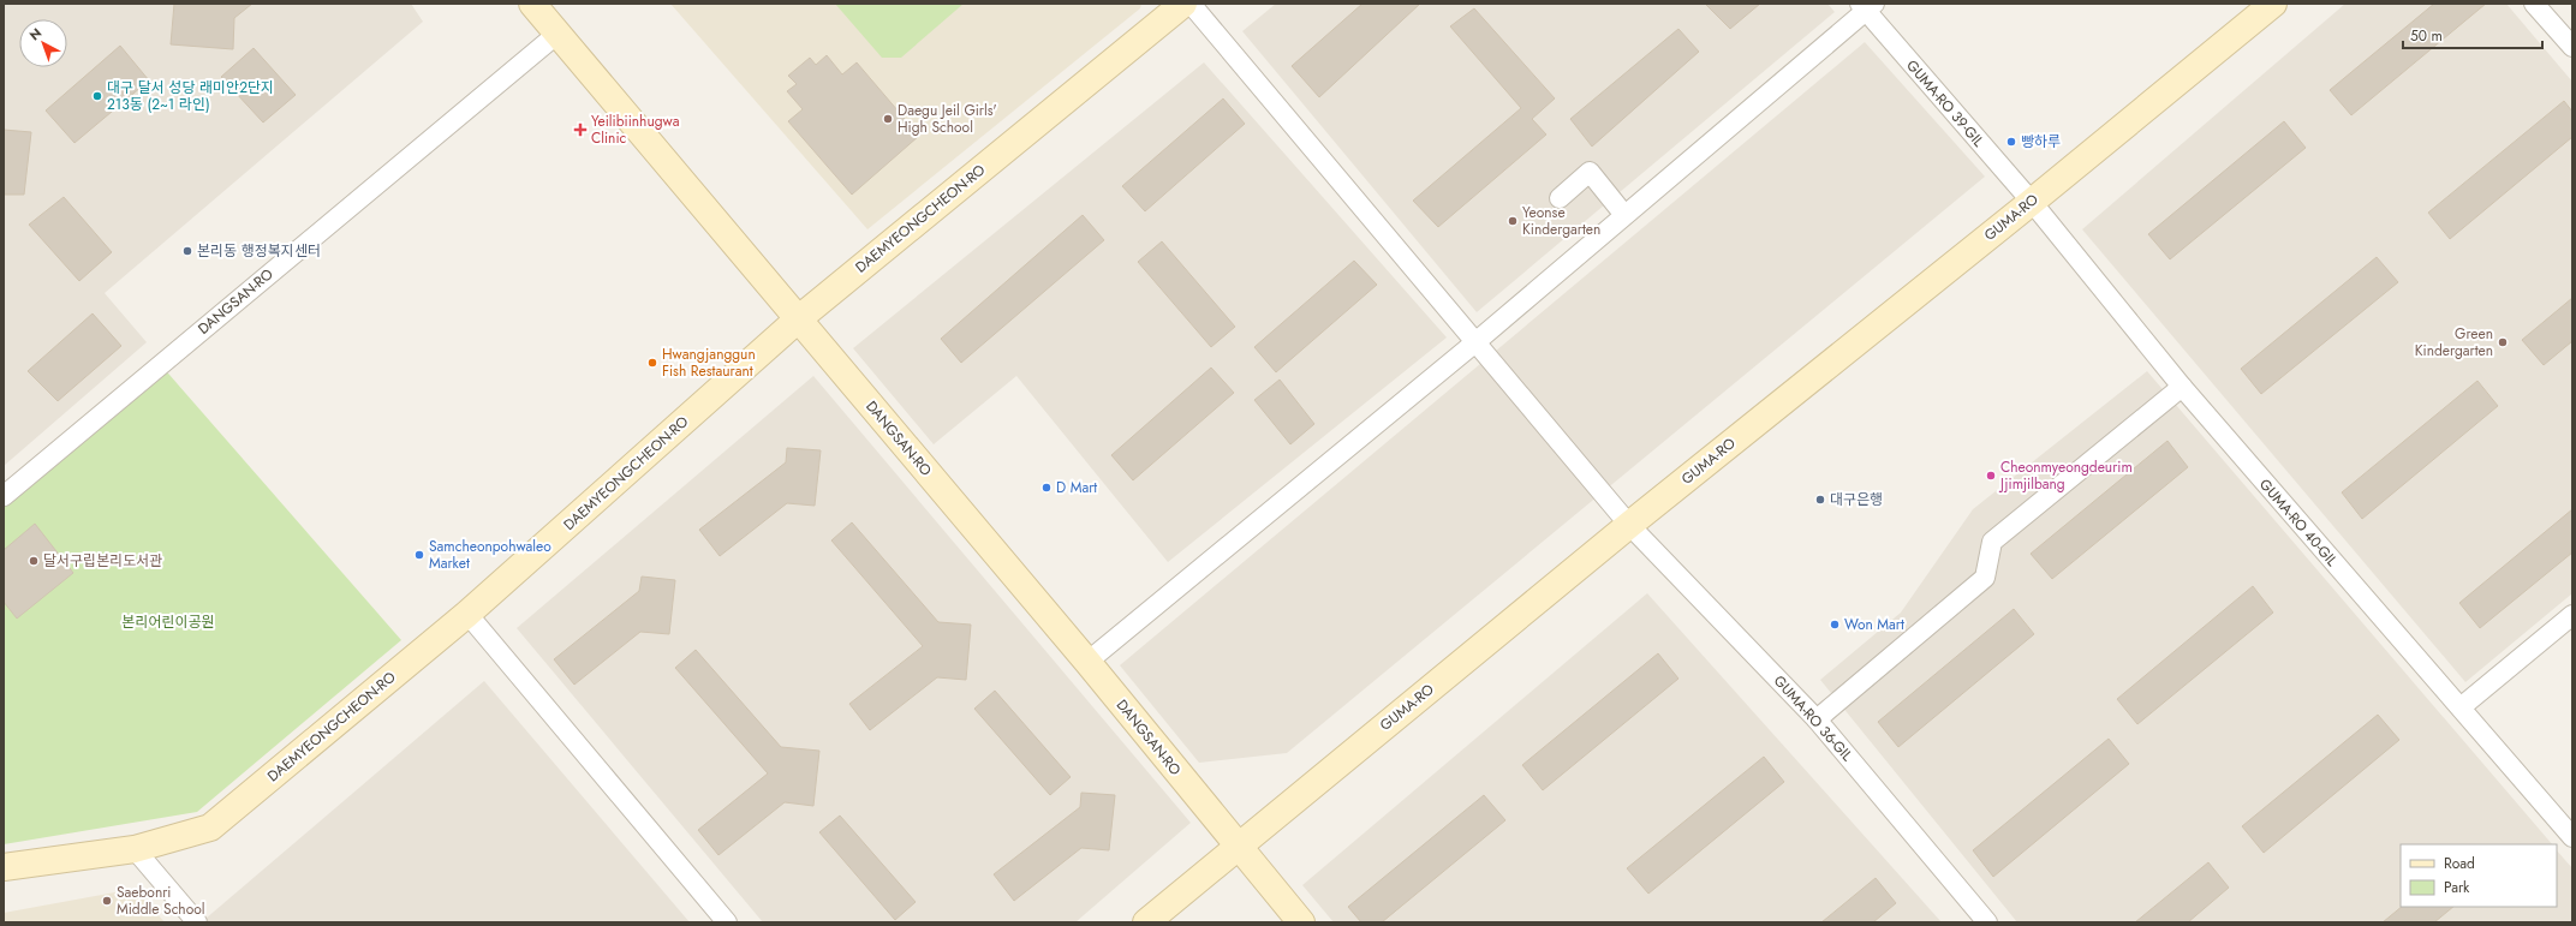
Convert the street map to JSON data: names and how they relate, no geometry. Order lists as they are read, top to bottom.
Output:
{
  "streets": {
    "main road": ["GUMA-RO", "DAEMYEONGCHEON-RO", "DANGSAN-RO"],
    "street": ["GUMA-RO 39-GIL", "GUMA-RO 40-GIL", "GUMA-RO 36-GIL"]
  },
  "crossings": [
    ["GUMA-RO 39-GIL", "GUMA-RO"],
    ["GUMA-RO 39-GIL", "GUMA-RO 40-GIL"],
    ["GUMA-RO", "DANGSAN-RO"],
    ["GUMA-RO", "GUMA-RO 40-GIL"],
    ["GUMA-RO", "GUMA-RO 36-GIL"],
    ["DAEMYEONGCHEON-RO", "DANGSAN-RO"]
  ],
  "parks": ["본리어린이공원"],
  "places": {
    "other": [
      "대구 달서 성당 래미안2단지 213동 (2~1 라인)",
      "Daegu Jeil Girls' High School",
      "빵하루",
      "Yeonse Kindergarten",
      "본리동 행정복지센터",
      "Green Kindergarten",
      "Hwangjanggun Fish Restaurant",
      "Cheonmyeongdeurim Jjimjilbang",
      "D Mart",
      "대구은행",
      "Samcheonpohwaleo Market",
      "달서구립본리도서관",
      "Won Mart",
      "Saebonri Middle School"
    ],
    "health": ["Yeilibiinhugwa Clinic"]
  },
  "legend": ["Road", "Park"],
  "scale_bar": "50 m",
  "north": "top left"
}
